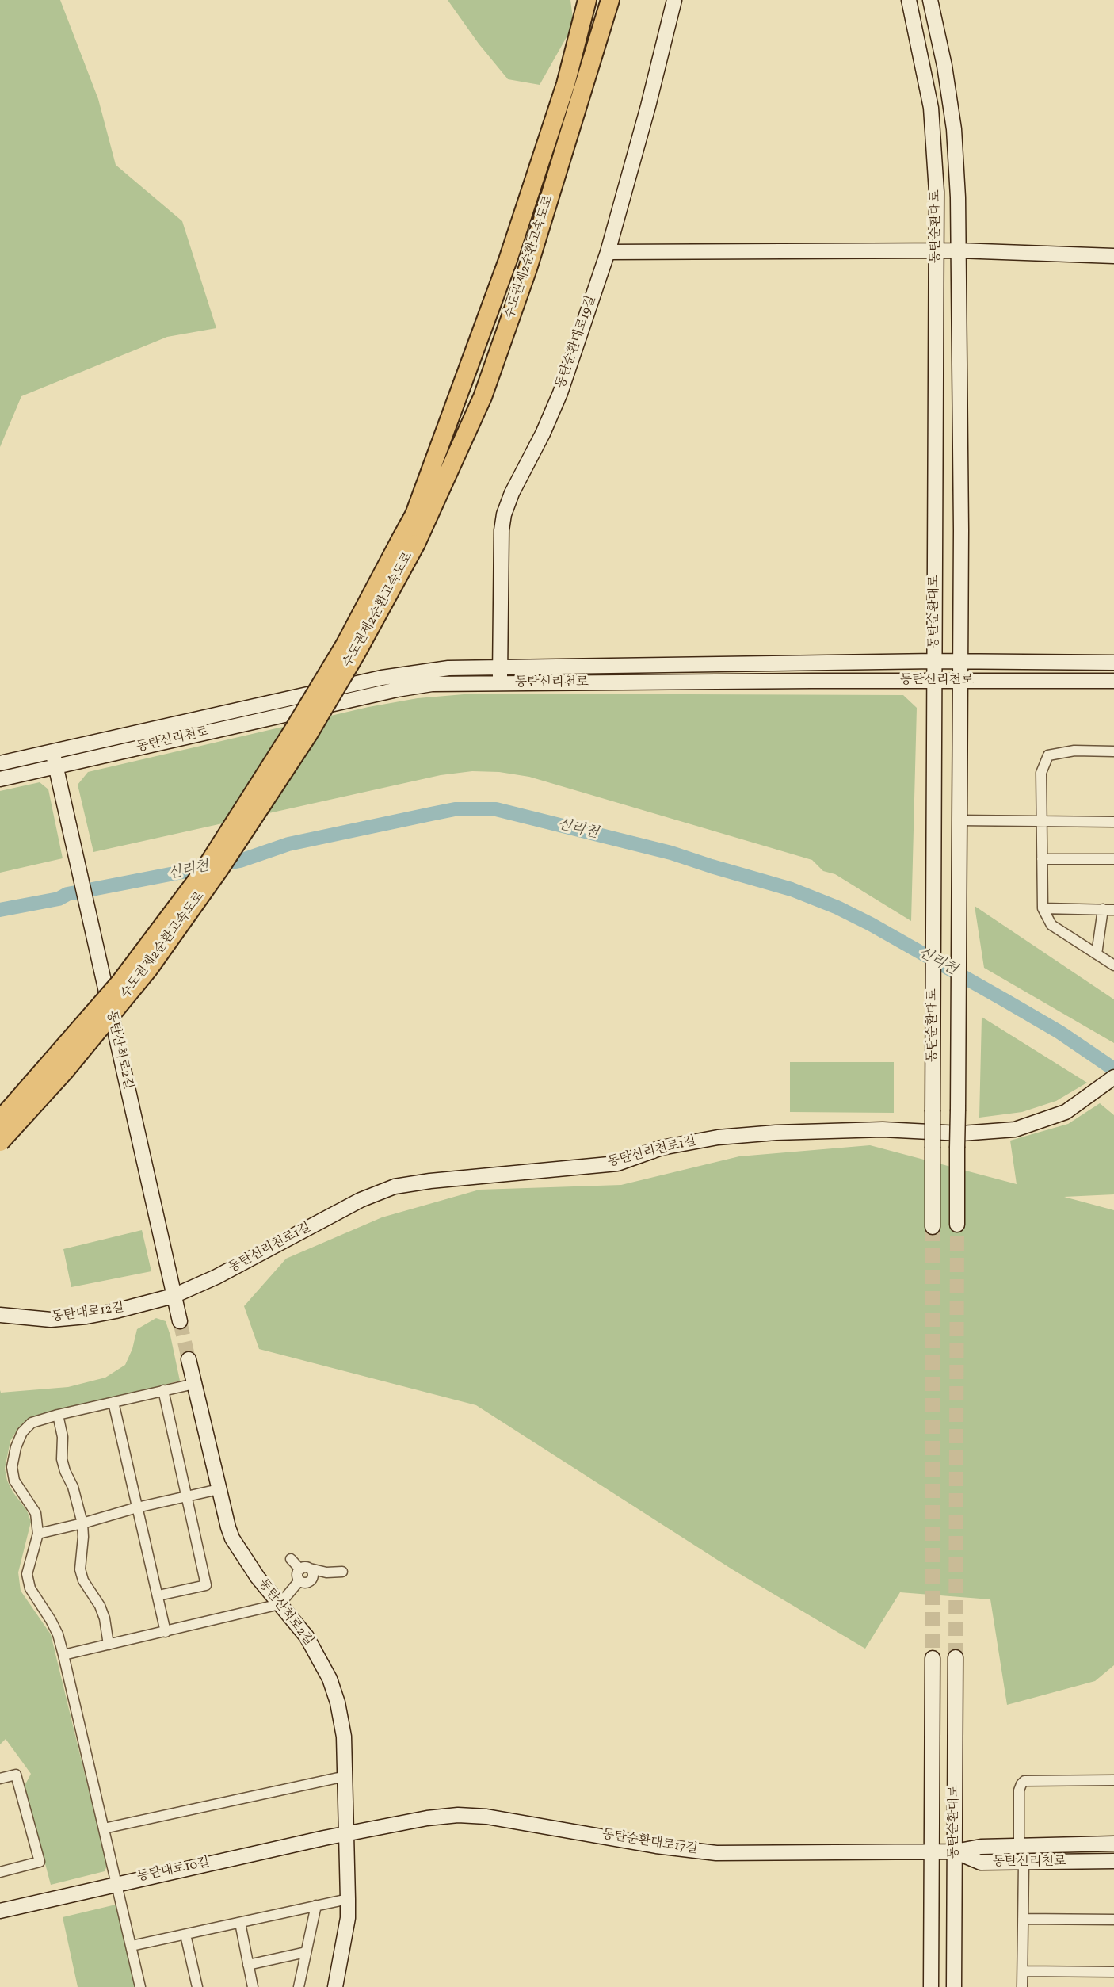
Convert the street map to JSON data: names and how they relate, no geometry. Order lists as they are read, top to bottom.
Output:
{
  "streets": {
    "highway": ["수도권제2순환고속도로"],
    "main road": [
      "동탄순환대로",
      "동탄순환대로19길",
      "동탄신리천로",
      "동탄산척로2길",
      "동탄신리천로1길",
      "동탄대로12길",
      "동탄순환대로17길",
      "동탄대로10길"
    ]
  },
  "crossings": [
    ["동탄순환대로", "동탄신리천로"],
    ["동탄순환대로", "동탄순환대로17길"],
    ["동탄순환대로19길", "동탄신리천로"],
    ["동탄신리천로", "동탄산척로2길"],
    ["동탄신리천로", "동탄순환대로17길"],
    ["동탄산척로2길", "동탄신리천로1길"],
    ["동탄산척로2길", "동탄대로12길"],
    ["동탄산척로2길", "동탄순환대로17길"],
    ["동탄산척로2길", "동탄대로10길"],
    ["동탄신리천로1길", "동탄대로12길"],
    ["동탄순환대로17길", "동탄대로10길"]
  ],
  "water": ["신리천"]
}
